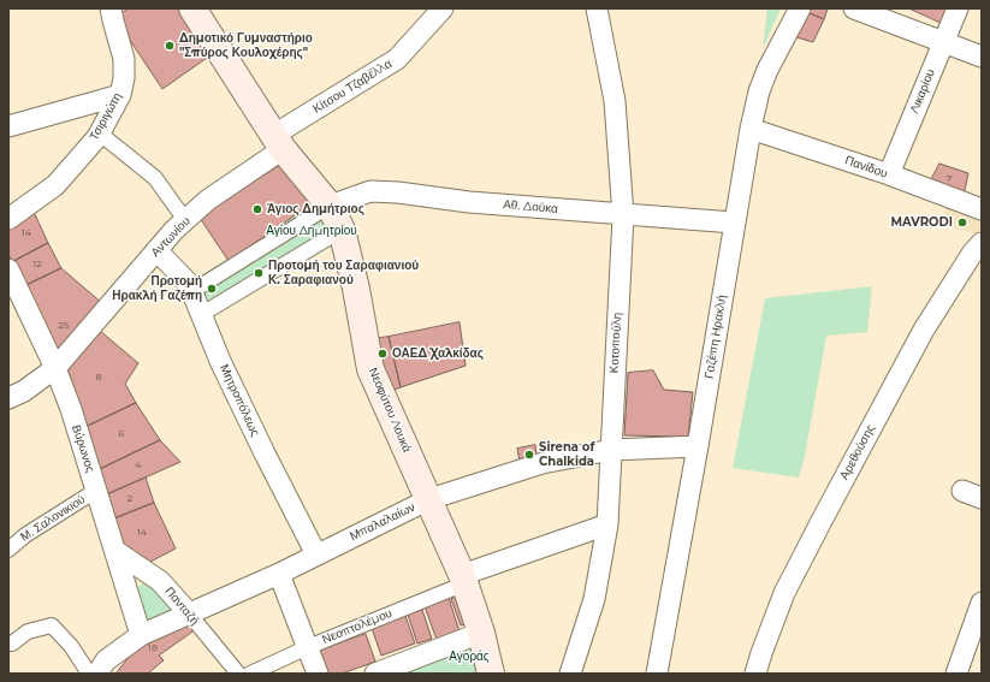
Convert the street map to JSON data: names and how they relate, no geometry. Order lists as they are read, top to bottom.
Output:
{
  "streets": {
    "main road": ["Νεοφύτου Λουκά"],
    "street": [
      "Κίτσου Τζαβέλλα",
      "Λικαρίου",
      "Τσιριγώτη",
      "Πανίδου",
      "Αθ. Δούκα",
      "Αντωνίου",
      "Γαζέπη Ηρακλή",
      "Κοτοπούλη",
      "Μητροπόλεως",
      "Βύρωνος",
      "Αρεθούσης",
      "Μ. Σαλονικιού",
      "Μπαλαλαίων",
      "Πανταζή",
      "Νεοπτολέμου"
    ]
  },
  "crossings": [
    ["Κίτσου Τζαβέλλα", "Αντωνίου"],
    ["Κίτσου Τζαβέλλα", "Νεοφύτου Λουκά"],
    ["Λικαρίου", "Πανίδου"],
    ["Πανίδου", "Γαζέπη Ηρακλή"],
    ["Αθ. Δούκα", "Γαζέπη Ηρακλή"],
    ["Αθ. Δούκα", "Κοτοπούλη"],
    ["Αθ. Δούκα", "Νεοφύτου Λουκά"],
    ["Αντωνίου", "Μητροπόλεως"],
    ["Αντωνίου", "Νεοφύτου Λουκά"],
    ["Αντωνίου", "Βύρωνος"],
    ["Γαζέπη Ηρακλή", "Μπαλαλαίων"],
    ["Κοτοπούλη", "Μπαλαλαίων"],
    ["Κοτοπούλη", "Νεοπτολέμου"],
    ["Μητροπόλεως", "Μπαλαλαίων"],
    ["Νεοφύτου Λουκά", "Μπαλαλαίων"],
    ["Νεοφύτου Λουκά", "Νεοπτολέμου"],
    ["Βύρωνος", "Μ. Σαλονικιού"],
    ["Βύρωνος", "Μπαλαλαίων"],
    ["Βύρωνος", "Πανταζή"],
    ["Μπαλαλαίων", "Πανταζή"]
  ],
  "parks": ["Αγίου Δημητρίου", "Αγοράς"],
  "places": [
    "Δημοτικό Γυμναστήριο \"Σπύρος Κουλοχέρης\"",
    "Άγιος Δημήτριος",
    "MAVRODI",
    "Προτομή του Σαραφιανιού Κ. Σαραφιανού",
    "Προτομή Ηρακλή Γαζέπη",
    "ΟΑΕΔ Χαλκίδας",
    "Sirena of Chalkida"
  ],
  "house_numbers": [
    "7",
    "14",
    "12",
    "25",
    "8",
    "6",
    "4",
    "2",
    "14",
    "18"
  ]
}
